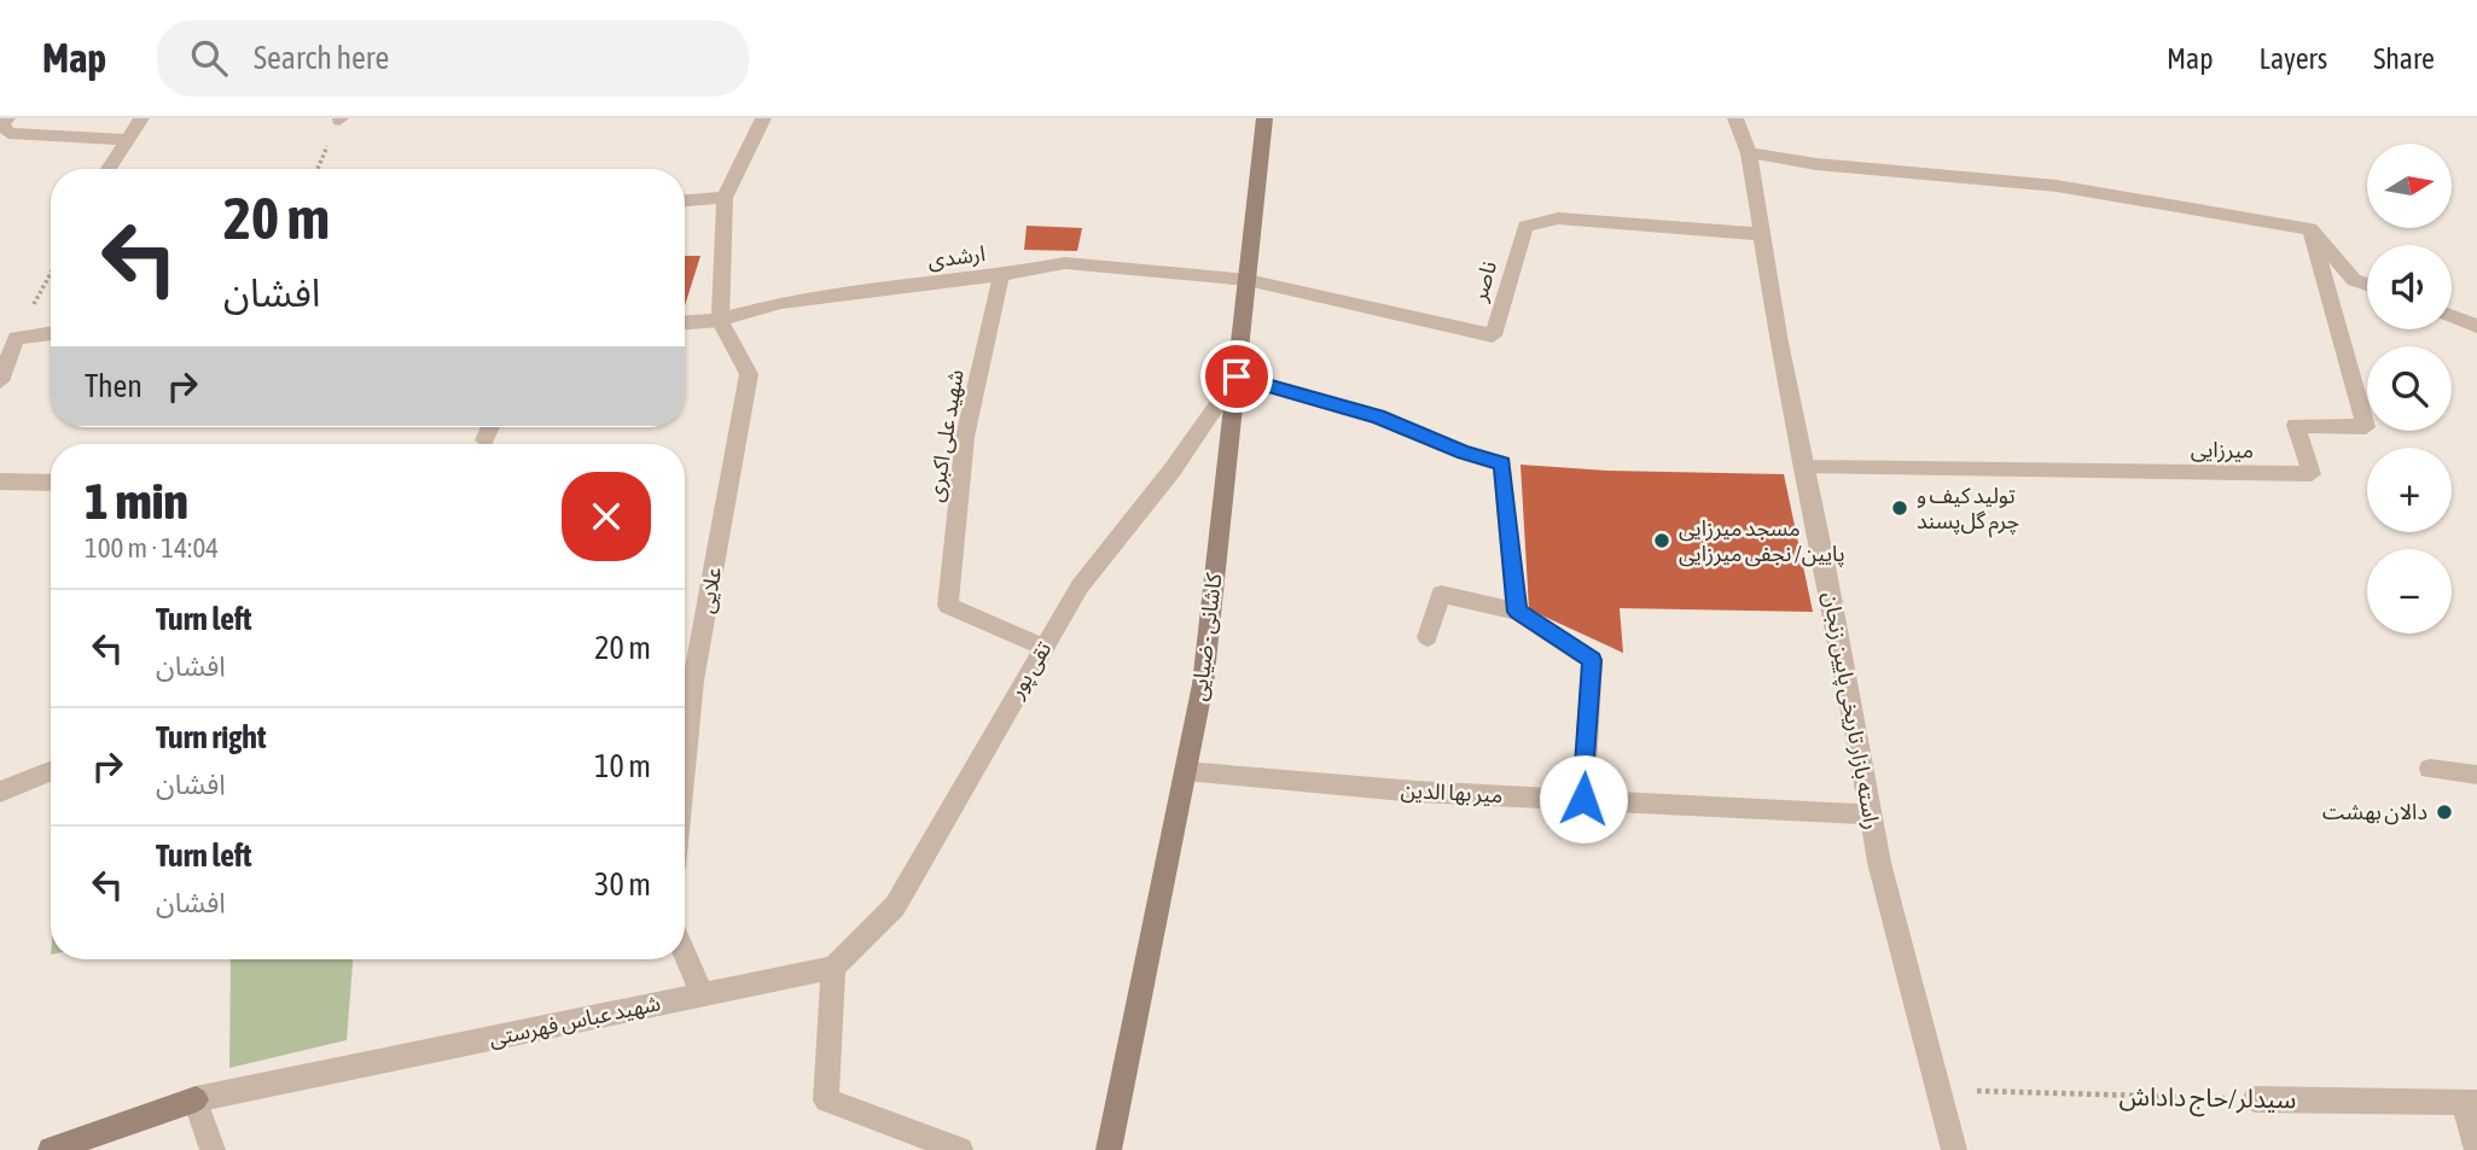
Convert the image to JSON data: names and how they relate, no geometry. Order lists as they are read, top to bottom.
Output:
{
  "streets": {
    "street": [
      "ارشدی",
      "ناصر",
      "شهید علی اکبری",
      "میرزایی",
      "علایی",
      "کاشانی - ضیایی",
      "تقی پور",
      "راسته بازار تاریخی پایین زنجان",
      "میر بها الدین",
      "شهید عباس فهرستی",
      "سیدلر/حاج داداش"
    ]
  },
  "crossings": [
    ["ارشدی", "ناصر"],
    ["ارشدی", "شهید علی اکبری"],
    ["ارشدی", "علایی"],
    ["ارشدی", "کاشانی - ضیایی"],
    ["ناصر", "کاشانی - ضیایی"],
    ["ناصر", "راسته بازار تاریخی پایین زنجان"],
    ["شهید علی اکبری", "تقی پور"],
    ["میرزایی", "راسته بازار تاریخی پایین زنجان"],
    ["کاشانی - ضیایی", "تقی پور"],
    ["کاشانی - ضیایی", "میر بها الدین"],
    ["تقی پور", "شهید عباس فهرستی"],
    ["راسته بازار تاریخی پایین زنجان", "میر بها الدین"],
    ["راسته بازار تاریخی پایین زنجان", "سیدلر/حاج داداش"]
  ],
  "places": ["تولید کیف و چرم گل‌پسند", "مسجد میرزایی پایین/ نجفی میرزایی", "دالان بهشت"],
  "north": "right",
  "page": {
    "header": "Map",
    "search": "Search here",
    "nav": ["Map", "Layers", "Share"],
    "map_buttons": ["+", "−"],
    "turn": ["20 m", "افشان"],
    "then": "Then",
    "heading": ["1 min", "100 m · 14:04"],
    "list": [
      {
        "name": "Turn left",
        "note": "افشان",
        "value": "20 m"
      },
      {
        "name": "Turn right",
        "note": "افشان",
        "value": "10 m"
      },
      {
        "name": "Turn left",
        "note": "افشان",
        "value": "30 m"
      }
    ]
  }
}
